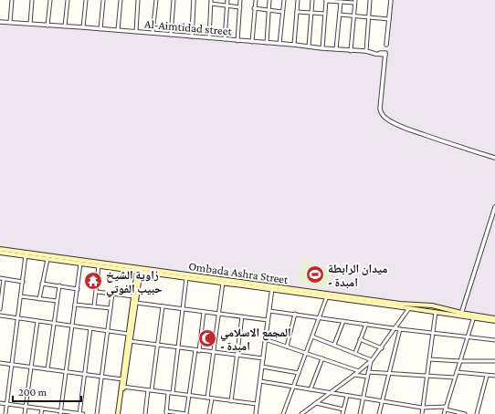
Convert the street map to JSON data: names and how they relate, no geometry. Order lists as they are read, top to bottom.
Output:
{
  "streets": {
    "main road": ["Ombada Ashra Street"],
    "street": ["Al-Aimtidad street"]
  },
  "places": {
    "sports": ["ميدان الرابطة - امبدة"],
    "temple": ["زاوية الشيخ حبيب الفوتي"],
    "mosque": ["المجمع الاسلامي - امبدة"]
  },
  "scale_bar": "200 m"
}
